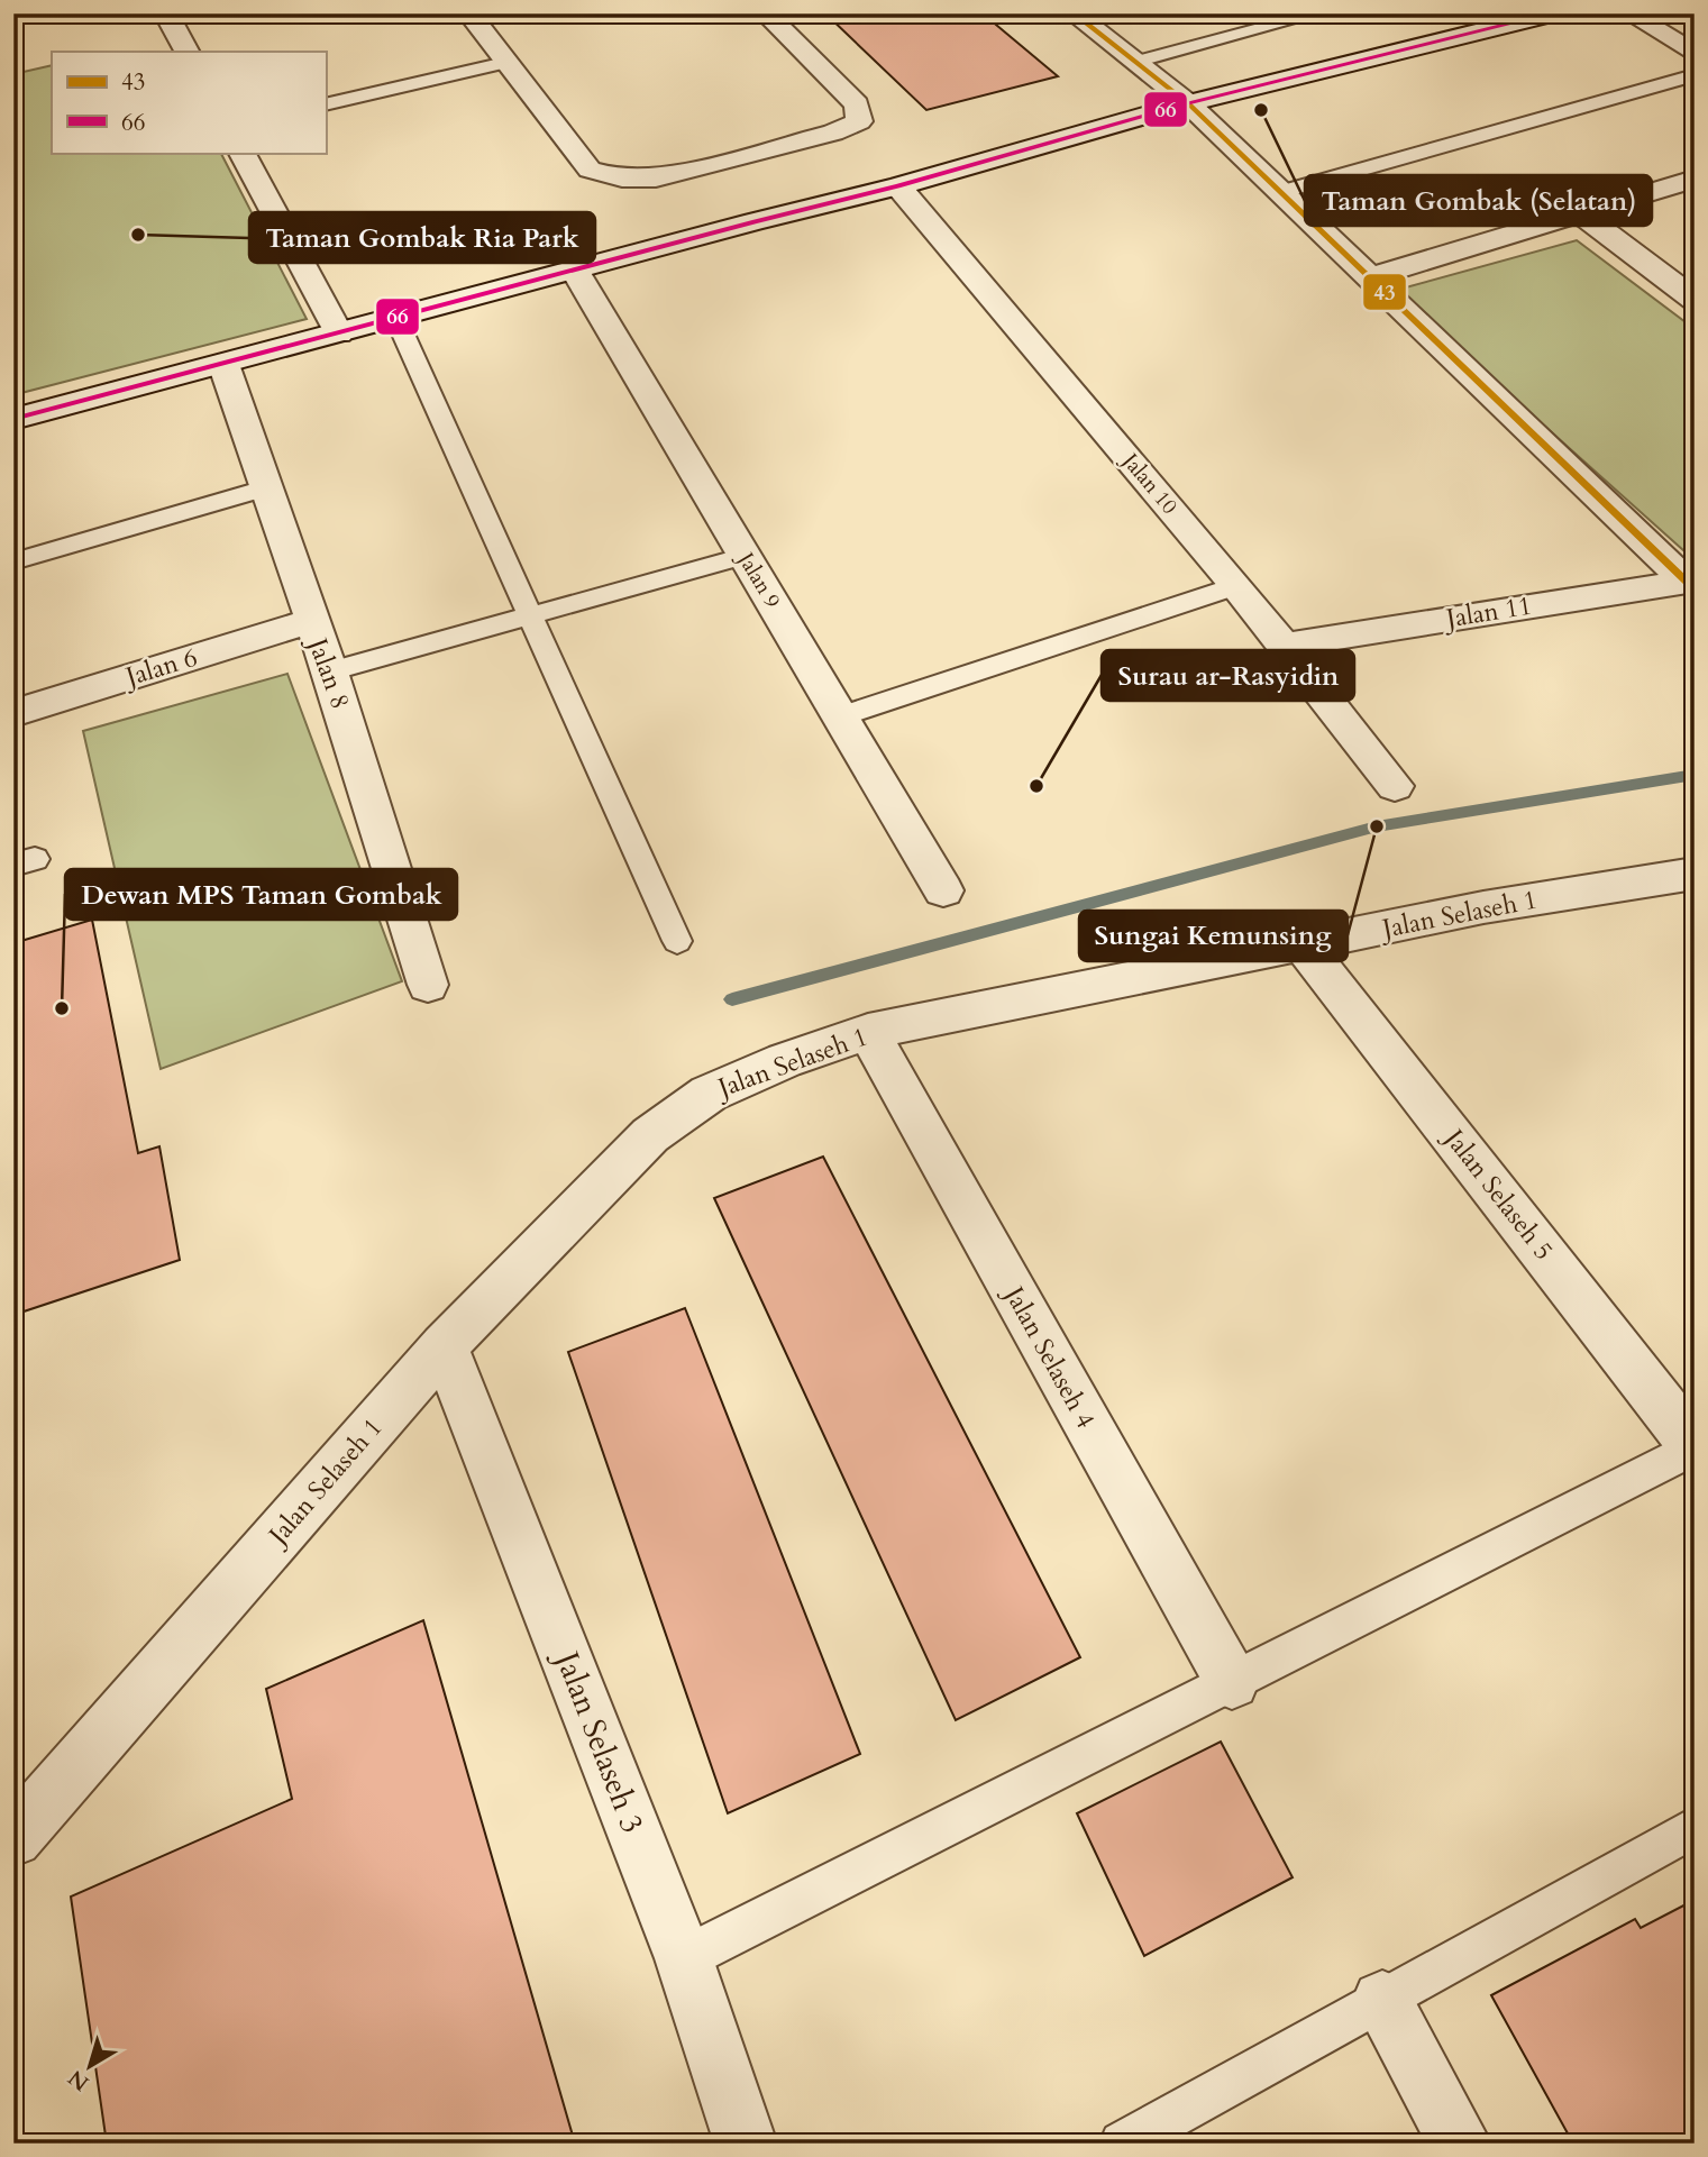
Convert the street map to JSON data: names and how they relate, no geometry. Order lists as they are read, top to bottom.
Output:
{
  "streets": {
    "street": [
      "Jalan 10",
      "Jalan 9",
      "Jalan 11",
      "Jalan 6",
      "Jalan 8",
      "Jalan Selaseh 1",
      "Jalan Selaseh 5",
      "Jalan Selaseh 4",
      "Jalan Selaseh 3"
    ]
  },
  "crossings": [
    ["Jalan 10", "Jalan 11"],
    ["Jalan 6", "Jalan 8"],
    ["Jalan Selaseh 1", "Jalan Selaseh 5"],
    ["Jalan Selaseh 1", "Jalan Selaseh 4"],
    ["Jalan Selaseh 1", "Jalan Selaseh 3"]
  ],
  "places": [
    "Taman Gombak (Selatan)",
    "Taman Gombak Ria Park",
    "Surau ar-Rasyidin",
    "Sungai Kemunsing",
    "Dewan MPS Taman Gombak"
  ],
  "lines": ["transit line 43", "transit line 66"],
  "legend": ["43", "66"],
  "north": "bottom left"
}
